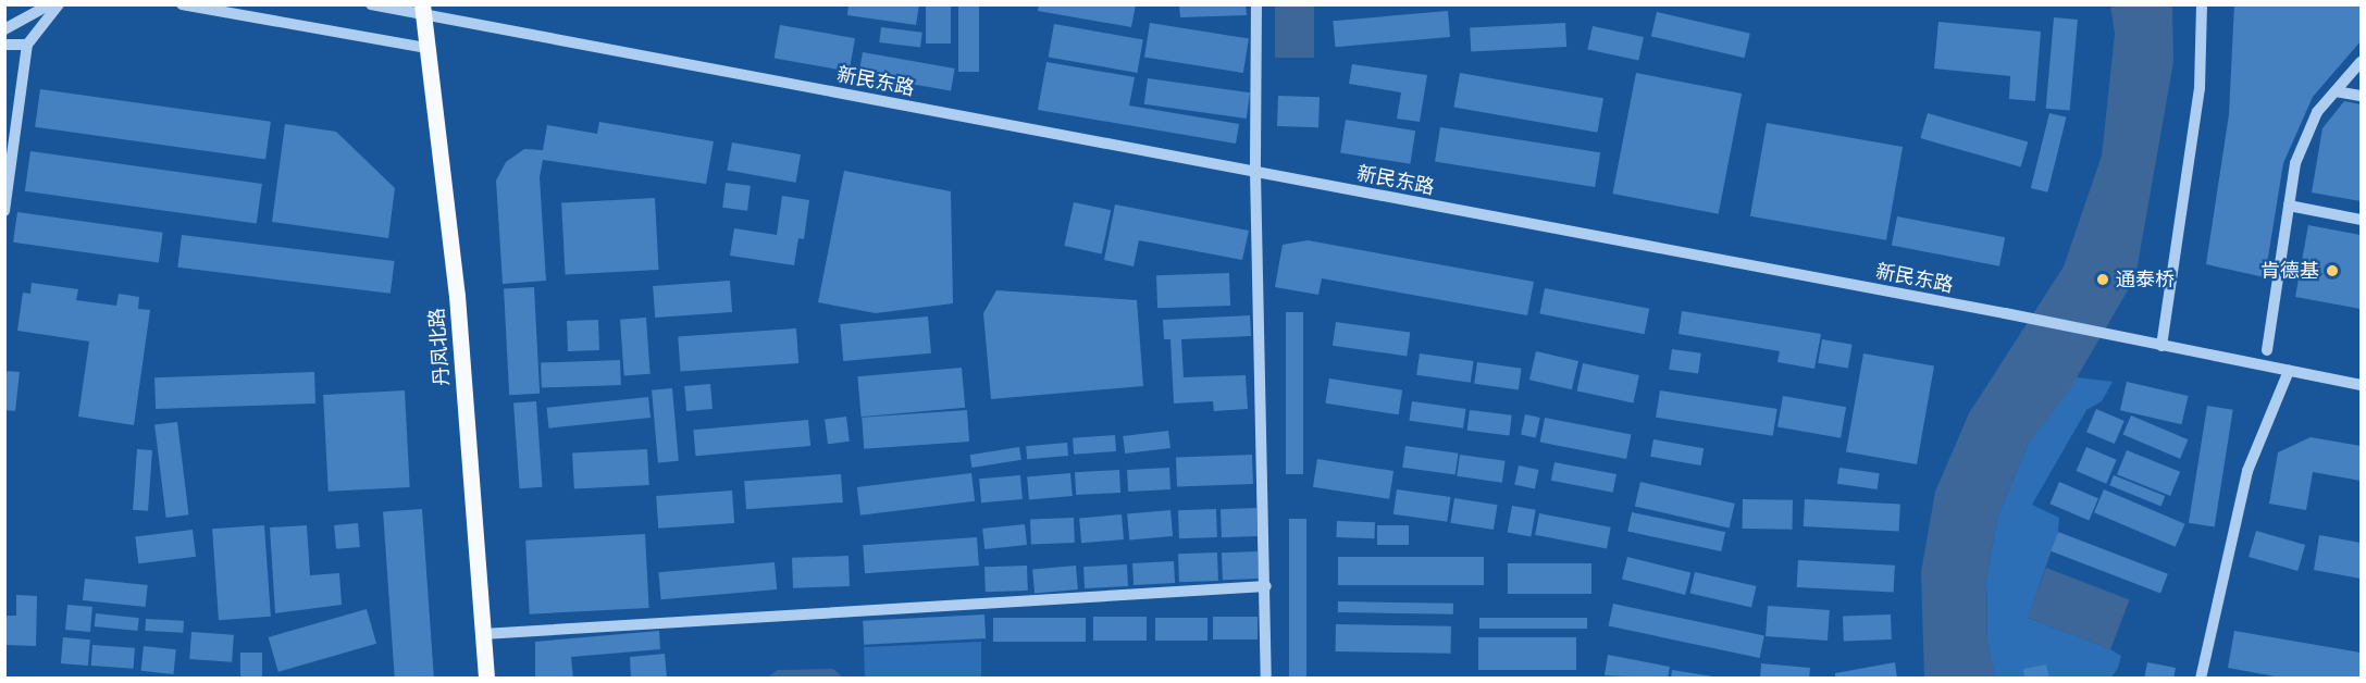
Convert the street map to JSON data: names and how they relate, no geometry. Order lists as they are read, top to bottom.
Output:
{
  "streets": {
    "main road": ["丹凤北路"],
    "street": ["新民东路"]
  },
  "crossings": [
    ["新民东路", "丹凤北路"]
  ],
  "places": ["肯德基", "通泰桥"]
}
